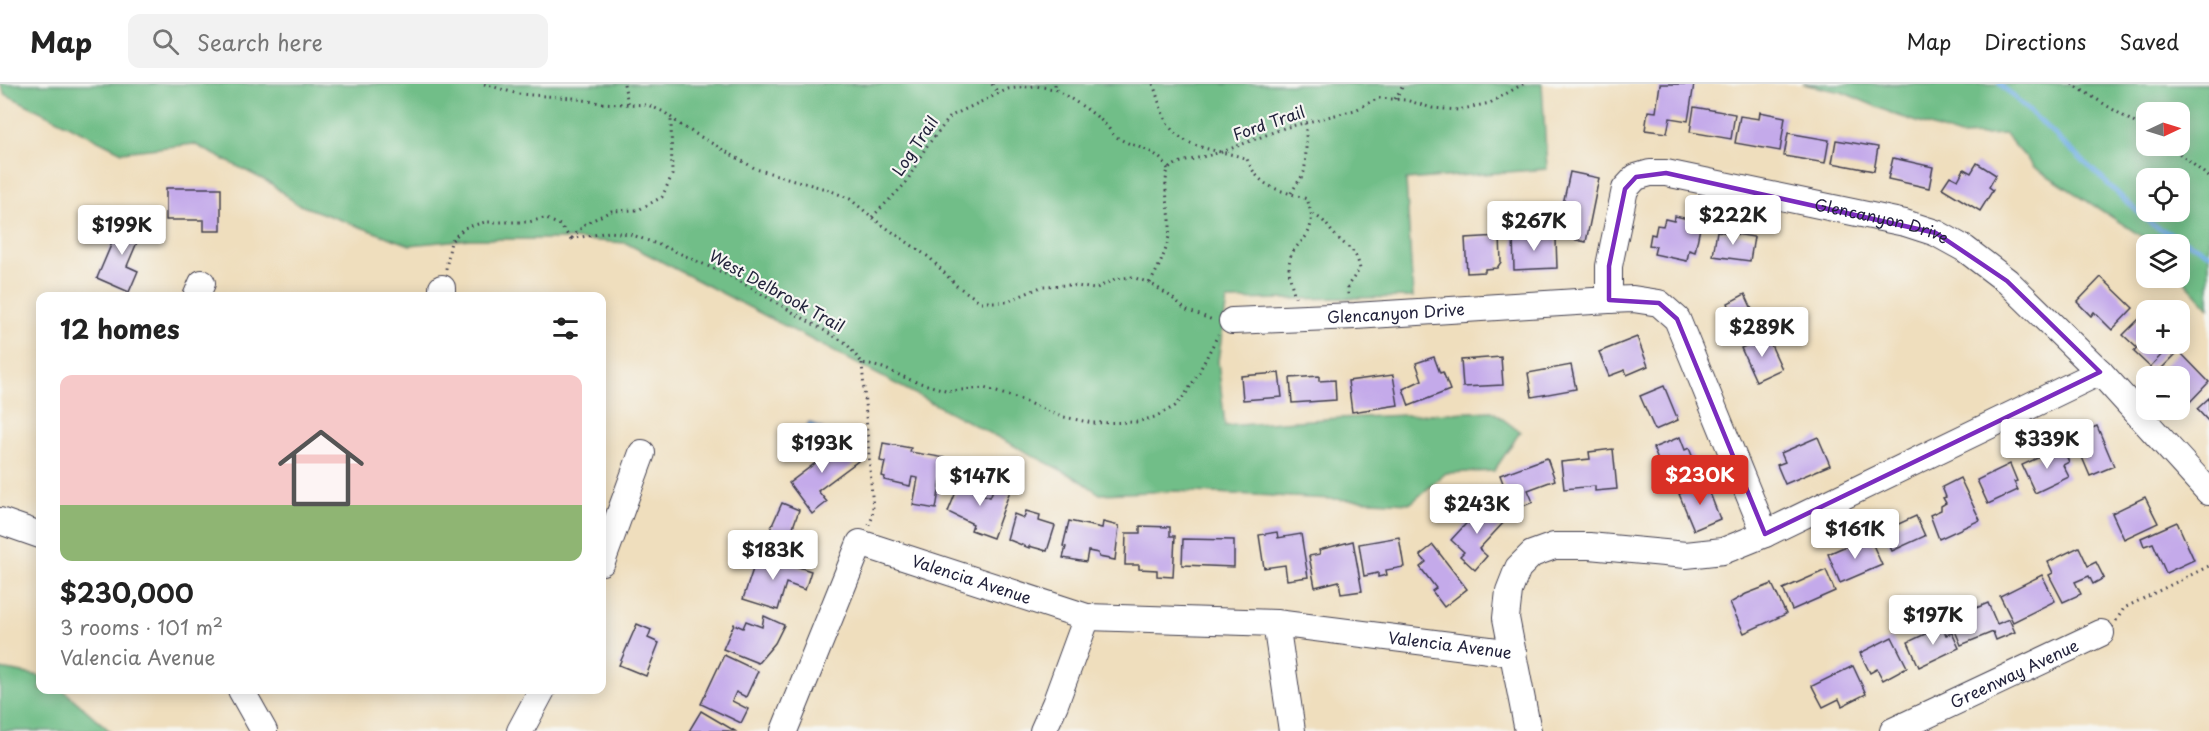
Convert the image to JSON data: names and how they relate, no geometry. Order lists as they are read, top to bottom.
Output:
{
  "streets": {
    "street": ["Glencanyon Drive", "Valencia Avenue", "Greenway Avenue"],
    "path": ["Ford Trail", "Log Trail", "West Delbrook Trail"]
  },
  "crossings": [
    ["Glencanyon Drive", "Valencia Avenue"]
  ],
  "north": "right",
  "page": {
    "header": "Map",
    "search": "Search here",
    "nav": ["Map", "Directions", "Saved"],
    "map_buttons": ["+", "−"],
    "price": [
      "$222K",
      "$267K",
      "$199K",
      "$289K",
      "$339K",
      "$193K",
      "$230K",
      "$147K",
      "$243K",
      "$161K",
      "$183K",
      "$197K"
    ],
    "heading": "12 homes",
    "list": [
      {
        "name": "$230,000",
        "note": "3 rooms · 101 m² · Valencia Avenue"
      }
    ]
  }
}
